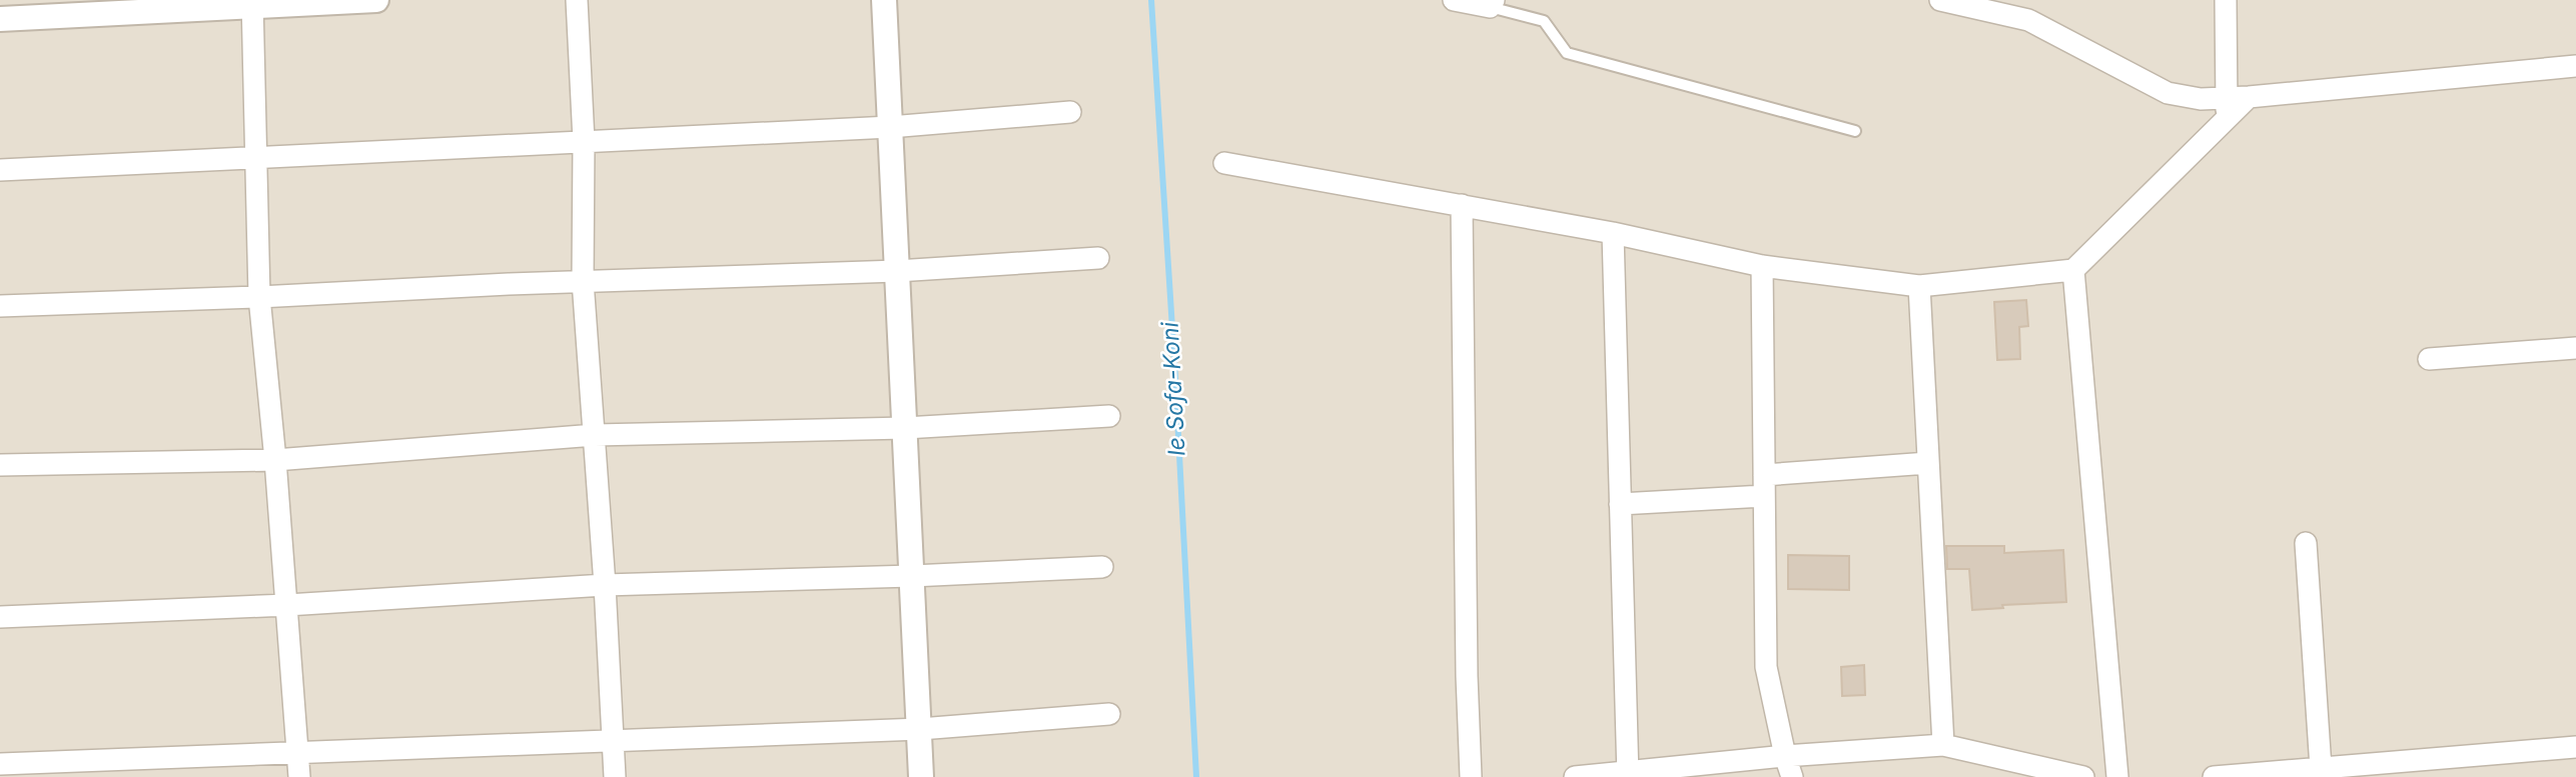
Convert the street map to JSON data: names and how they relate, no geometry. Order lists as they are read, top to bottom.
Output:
{
  "water": ["le Sofa-Koni"]
}
